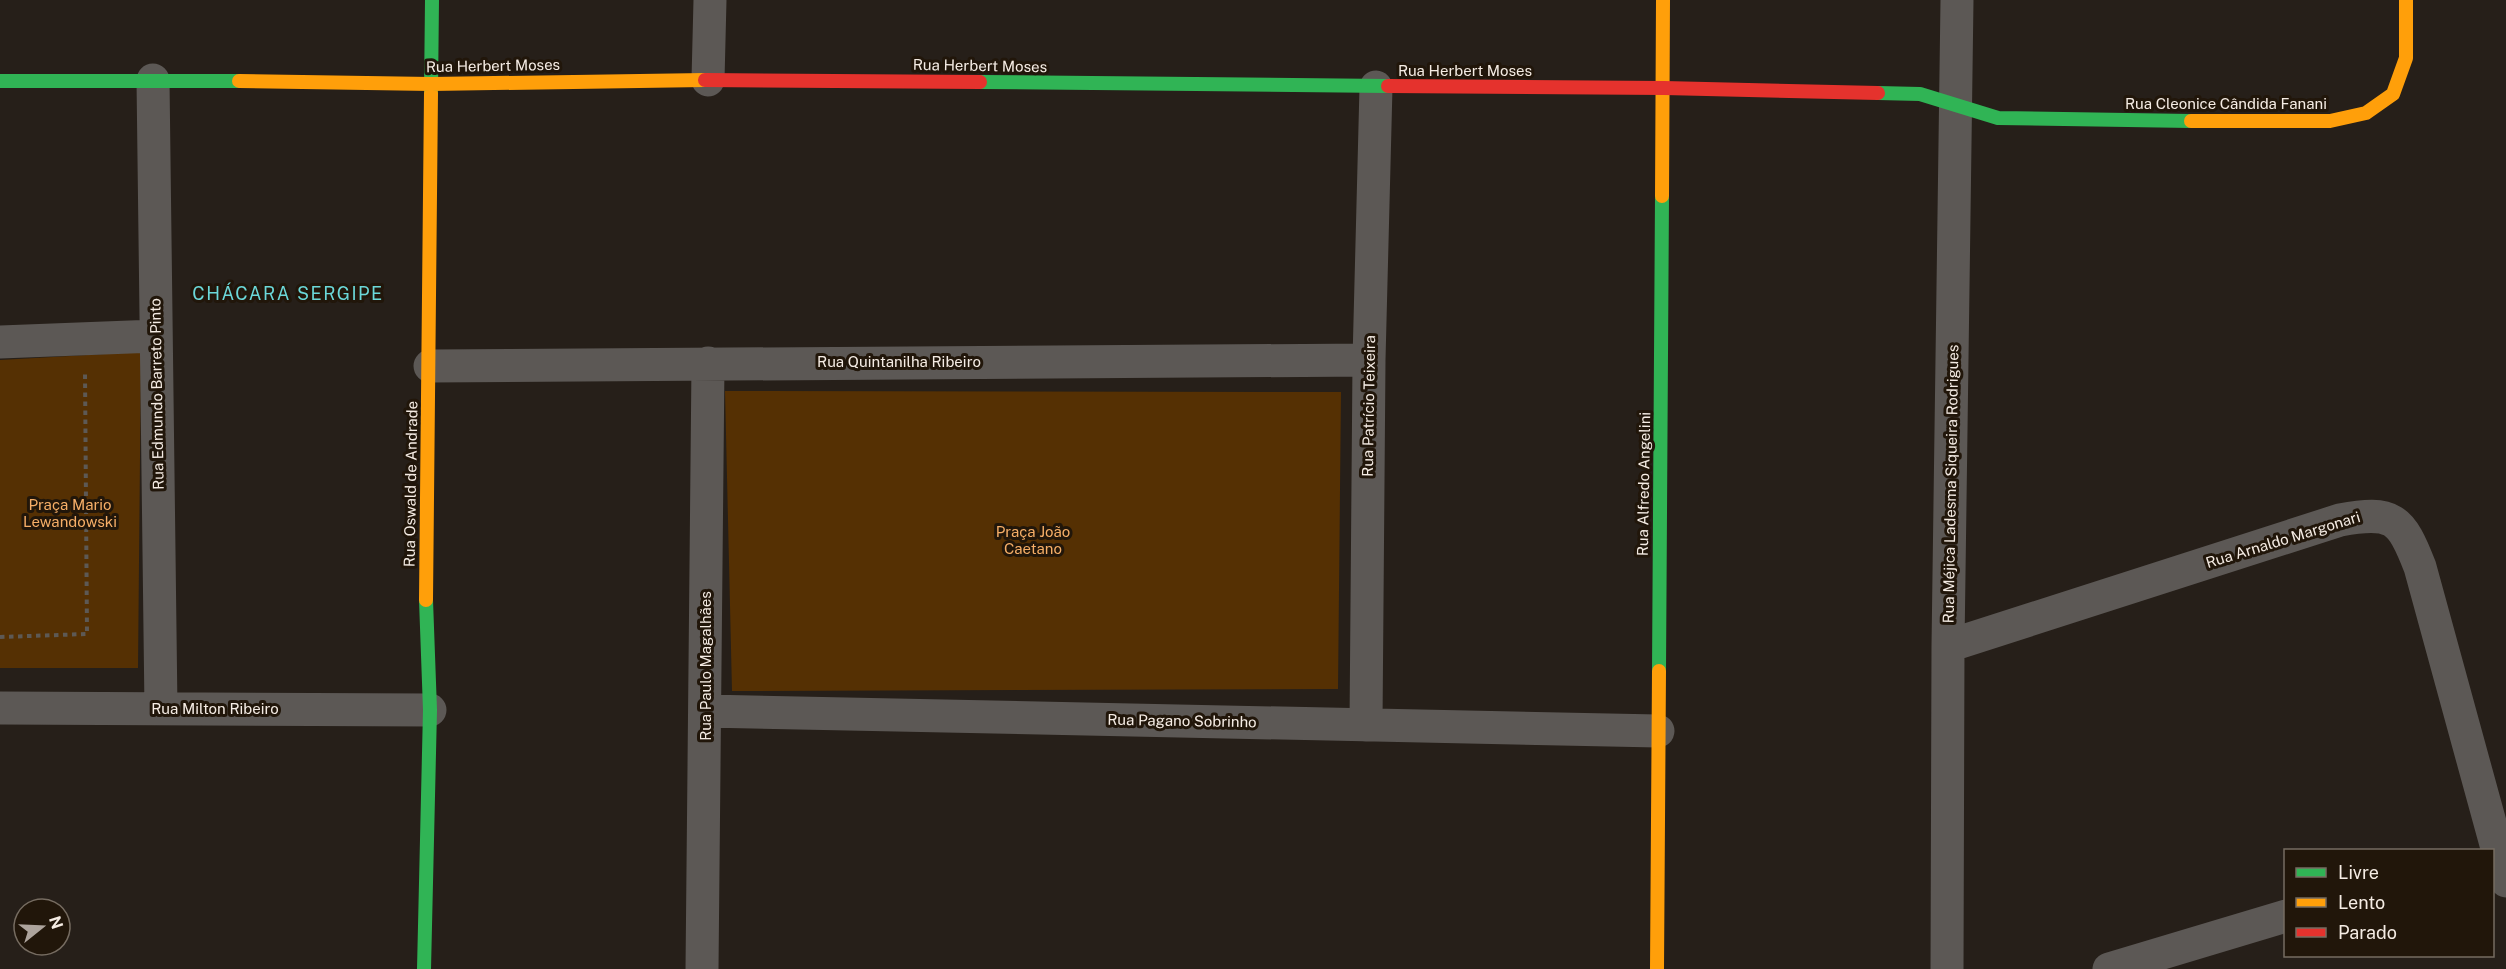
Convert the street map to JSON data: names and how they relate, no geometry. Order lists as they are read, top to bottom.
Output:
{
  "streets": {
    "street": [
      "Rua Herbert Moses",
      "Rua Cleonice Cândida Fanani",
      "Rua Quintanilha Ribeiro",
      "Rua Edmundo Barreto Pinto",
      "Rua Patrício Teixeira",
      "Rua Oswald de Andrade",
      "Rua Alfredo Angelini",
      "Rua Méjica Ladesma Siqueira Rodrigues",
      "Rua Arnaldo Margonari",
      "Rua Paulo Magalhães",
      "Rua Milton Ribeiro",
      "Rua Pagano Sobrinho"
    ]
  },
  "crossings": [
    ["Rua Herbert Moses", "Rua Cleonice Cândida Fanani"],
    ["Rua Herbert Moses", "Rua Edmundo Barreto Pinto"],
    ["Rua Herbert Moses", "Rua Patrício Teixeira"],
    ["Rua Herbert Moses", "Rua Oswald de Andrade"],
    ["Rua Herbert Moses", "Rua Alfredo Angelini"],
    ["Rua Herbert Moses", "Rua Méjica Ladesma Siqueira Rodrigues"],
    ["Rua Cleonice Cândida Fanani", "Rua Méjica Ladesma Siqueira Rodrigues"],
    ["Rua Quintanilha Ribeiro", "Rua Patrício Teixeira"],
    ["Rua Quintanilha Ribeiro", "Rua Oswald de Andrade"],
    ["Rua Quintanilha Ribeiro", "Rua Paulo Magalhães"],
    ["Rua Edmundo Barreto Pinto", "Rua Milton Ribeiro"],
    ["Rua Patrício Teixeira", "Rua Pagano Sobrinho"],
    ["Rua Oswald de Andrade", "Rua Milton Ribeiro"],
    ["Rua Alfredo Angelini", "Rua Pagano Sobrinho"],
    ["Rua Méjica Ladesma Siqueira Rodrigues", "Rua Arnaldo Margonari"],
    ["Rua Paulo Magalhães", "Rua Pagano Sobrinho"]
  ],
  "districts": ["CHÁCARA SERGIPE"],
  "parks": ["Praça Mario Lewandowski", "Praça João Caetano"],
  "legend": ["Livre", "Lento", "Parado"],
  "north": "right"
}
